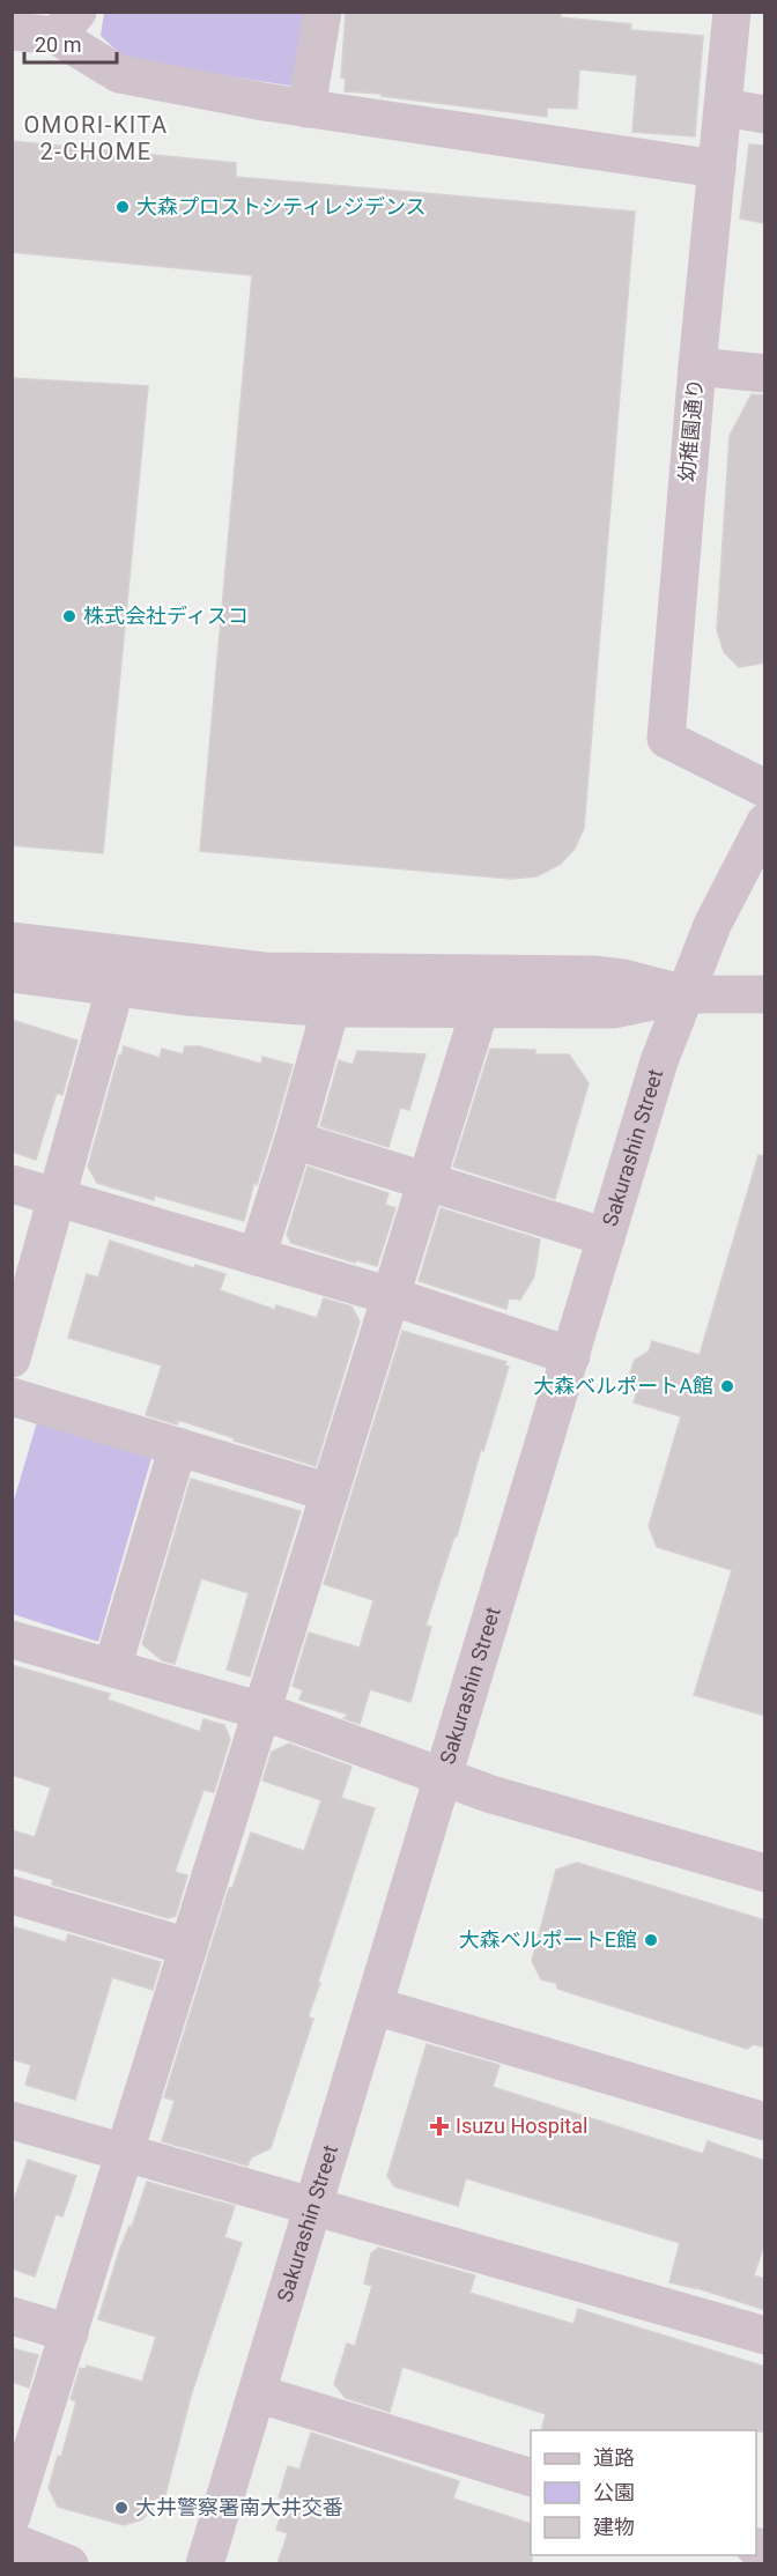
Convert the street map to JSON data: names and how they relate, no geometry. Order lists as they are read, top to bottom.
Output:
{
  "streets": {
    "street": ["幼稚園通り", "Sakurashin Street"]
  },
  "districts": ["OMORI-KITA 2-CHOME"],
  "places": {
    "other": [
      "大森プロストシティレジデンス",
      "株式会社ディスコ",
      "大森ベルポートA館",
      "大森ベルポートE館",
      "大井警察署南大井交番"
    ],
    "health": ["Isuzu Hospital"]
  },
  "legend": ["道路", "公園", "建物"],
  "scale_bar": "20 m"
}
